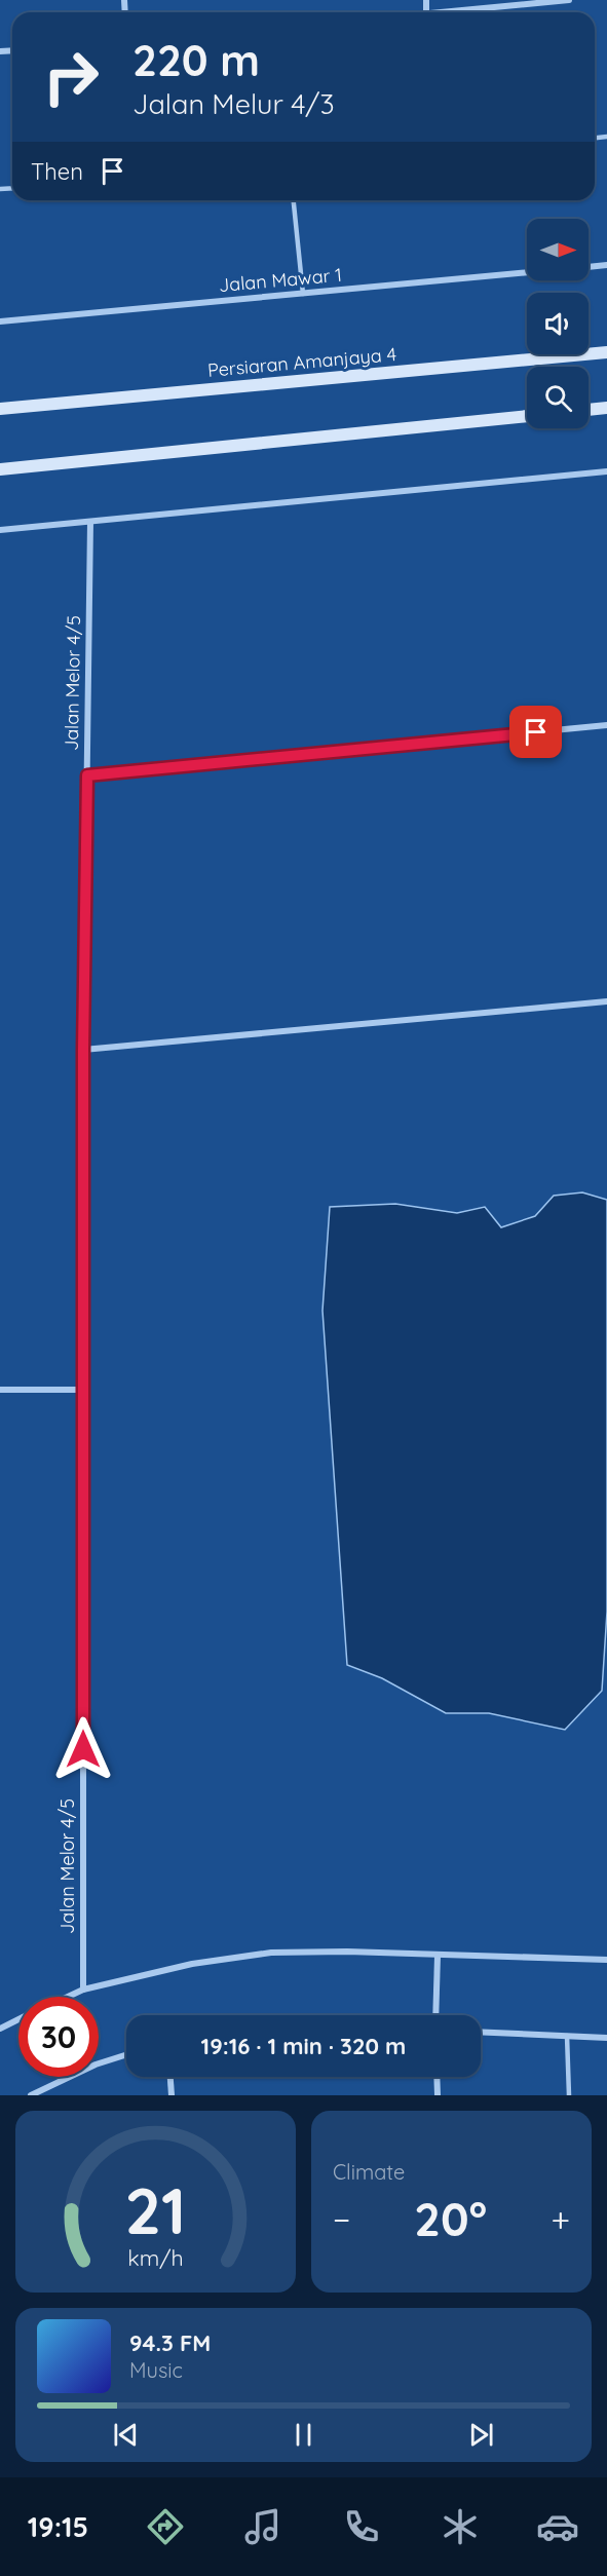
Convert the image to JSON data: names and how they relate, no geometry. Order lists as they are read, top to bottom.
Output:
{
  "streets": {
    "street": ["Jalan Mawar 1", "Persiaran Amanjaya 4", "Jalan Melor 4/5"]
  },
  "north": "right",
  "page": {
    "turn": ["220 m", "Jalan Melur 4/3"],
    "then": "Then",
    "limit": "30",
    "trip": "19:16 · 1 min · 320 m",
    "tile": "Climate",
    "heat": ["−", "20°", "+"],
    "song": ["94.3 FM", "Music"],
    "tabs": "19:15",
    "gauge": ["21", "km/h"]
  }
}
